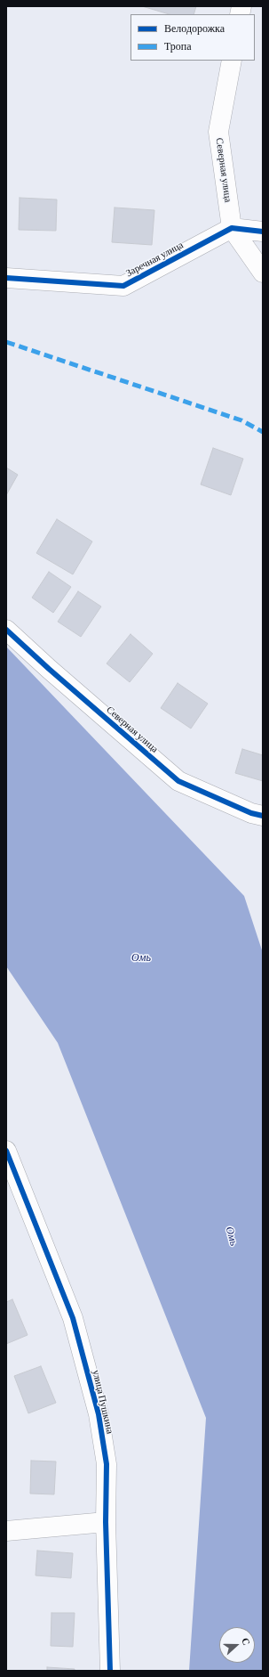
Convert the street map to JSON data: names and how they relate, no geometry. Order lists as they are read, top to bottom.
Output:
{
  "streets": {
    "street": ["Северная улица", "Заречная улица", "улица Пушкина"]
  },
  "crossings": [
    ["Северная улица", "Заречная улица"]
  ],
  "water": ["Омь"],
  "legend": ["Велодорожка", "Тропа"],
  "north": "right"
}
